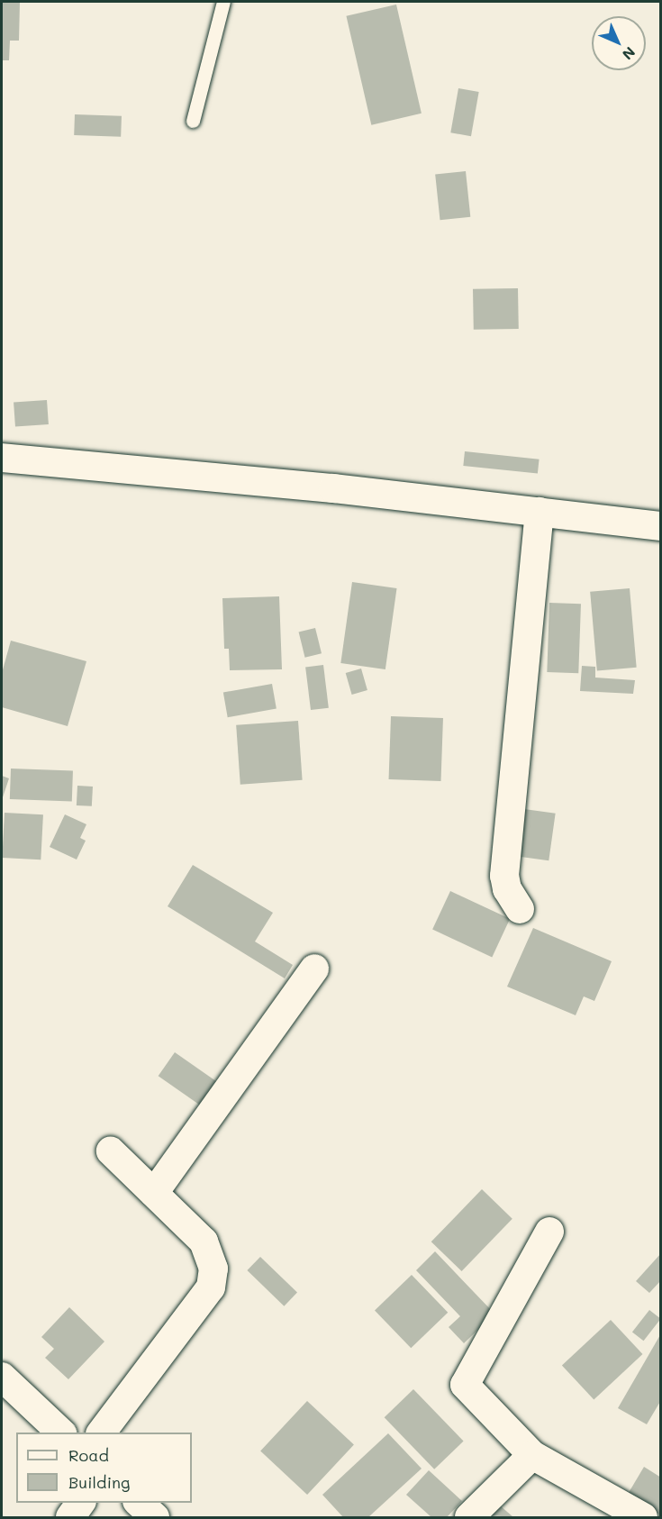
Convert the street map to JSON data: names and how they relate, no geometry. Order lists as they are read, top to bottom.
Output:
{
  "legend": ["Road", "Building"],
  "north": "bottom right"
}
